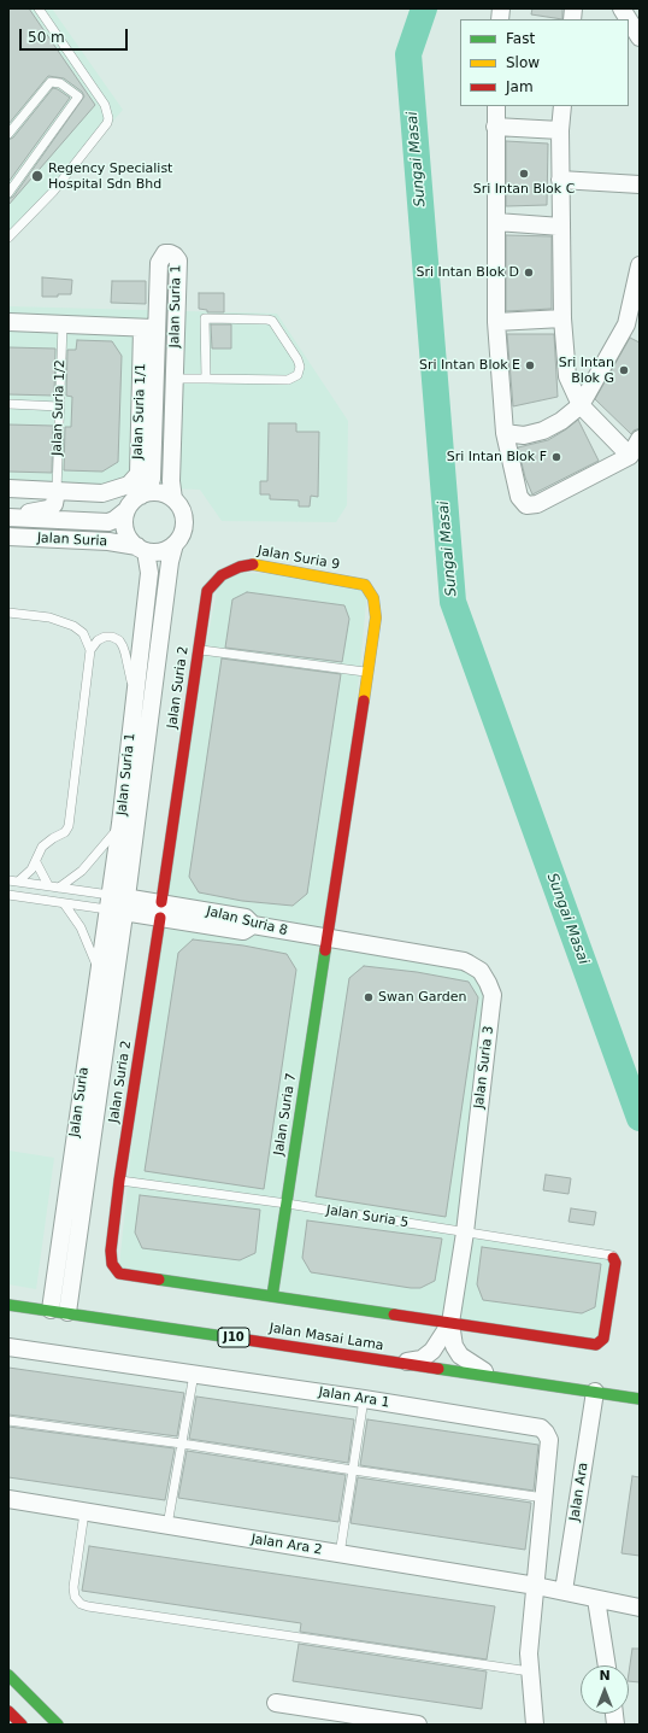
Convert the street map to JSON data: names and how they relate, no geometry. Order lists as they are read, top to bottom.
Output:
{
  "streets": {
    "main road": [
      "Jalan Suria 9",
      "Jalan Suria 2",
      "Jalan Suria 7",
      "J10",
      "Jalan Masai Lama"
    ],
    "street": [
      "Jalan Suria 1",
      "Jalan Suria 1/1",
      "Jalan Suria",
      "Jalan Suria 8",
      "Jalan Suria 3",
      "Jalan Ara 1",
      "Jalan Ara",
      "Jalan Ara 2"
    ],
    "lane": ["Jalan Suria 1/2", "Jalan Suria 5"]
  },
  "crossings": [
    ["Jalan Suria 1", "Jalan Suria 1/1"],
    ["Jalan Suria 1", "Jalan Suria"],
    ["Jalan Suria 1", "Jalan Suria 8"],
    ["Jalan Suria 1/2", "Jalan Suria 1/1"],
    ["Jalan Suria", "Jalan Suria 8"],
    ["Jalan Suria", "Jalan Masai Lama"],
    ["Jalan Suria 9", "Jalan Suria 2"],
    ["Jalan Suria 9", "Jalan Suria 7"],
    ["Jalan Suria 2", "Jalan Suria 8"],
    ["Jalan Suria 2", "Jalan Suria 7"],
    ["Jalan Suria 2", "Jalan Suria 5"],
    ["Jalan Suria 8", "Jalan Suria 3"],
    ["Jalan Suria 8", "Jalan Suria 7"],
    ["Jalan Suria 3", "Jalan Suria 7"],
    ["Jalan Suria 3", "Jalan Suria 5"],
    ["Jalan Suria 3", "Jalan Masai Lama"],
    ["Jalan Suria 7", "Jalan Suria 5"],
    ["Jalan Masai Lama", "Jalan Ara"],
    ["Jalan Ara 1", "Jalan Ara 2"],
    ["Jalan Ara", "Jalan Ara 2"]
  ],
  "water": ["Sungai Masai"],
  "places": [
    "Sri Intan Blok C",
    "Regency Specialist Hospital Sdn Bhd",
    "Sri Intan Blok D",
    "Sri Intan Blok E",
    "Sri Intan Blok G",
    "Sri Intan Blok F",
    "Swan Garden"
  ],
  "legend": ["Fast", "Slow", "Jam"],
  "scale_bar": "50 m",
  "north": "top"
}
